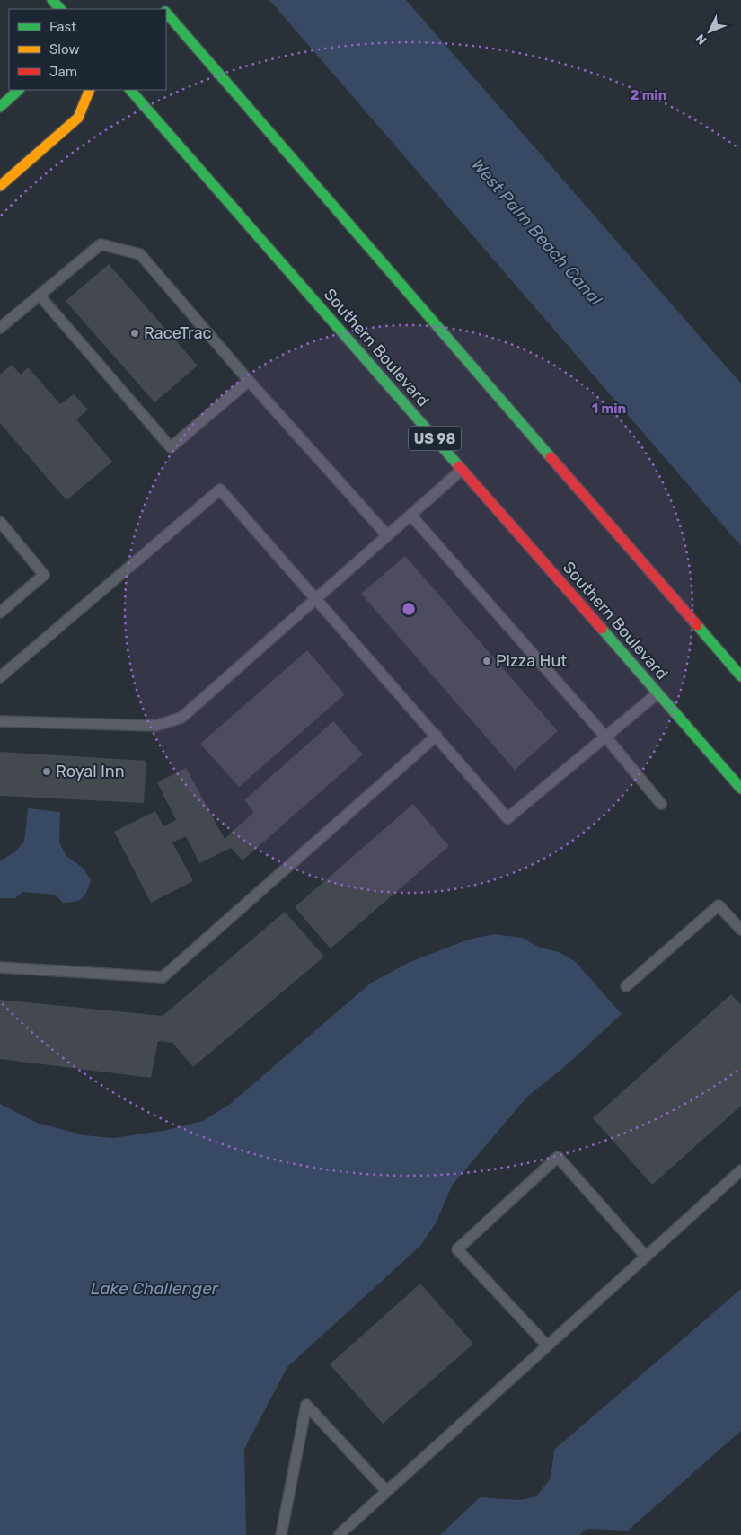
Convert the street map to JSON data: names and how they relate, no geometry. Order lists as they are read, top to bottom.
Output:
{
  "streets": {
    "main road": ["Southern Boulevard", "US 98"]
  },
  "water": ["West Palm Beach Canal", "Lake Challenger"],
  "places": ["RaceTrac", "Pizza Hut", "Royal Inn"],
  "legend": ["Fast", "Slow", "Jam"],
  "north": "bottom left",
  "rings": ["2 min", "1 min"]
}
